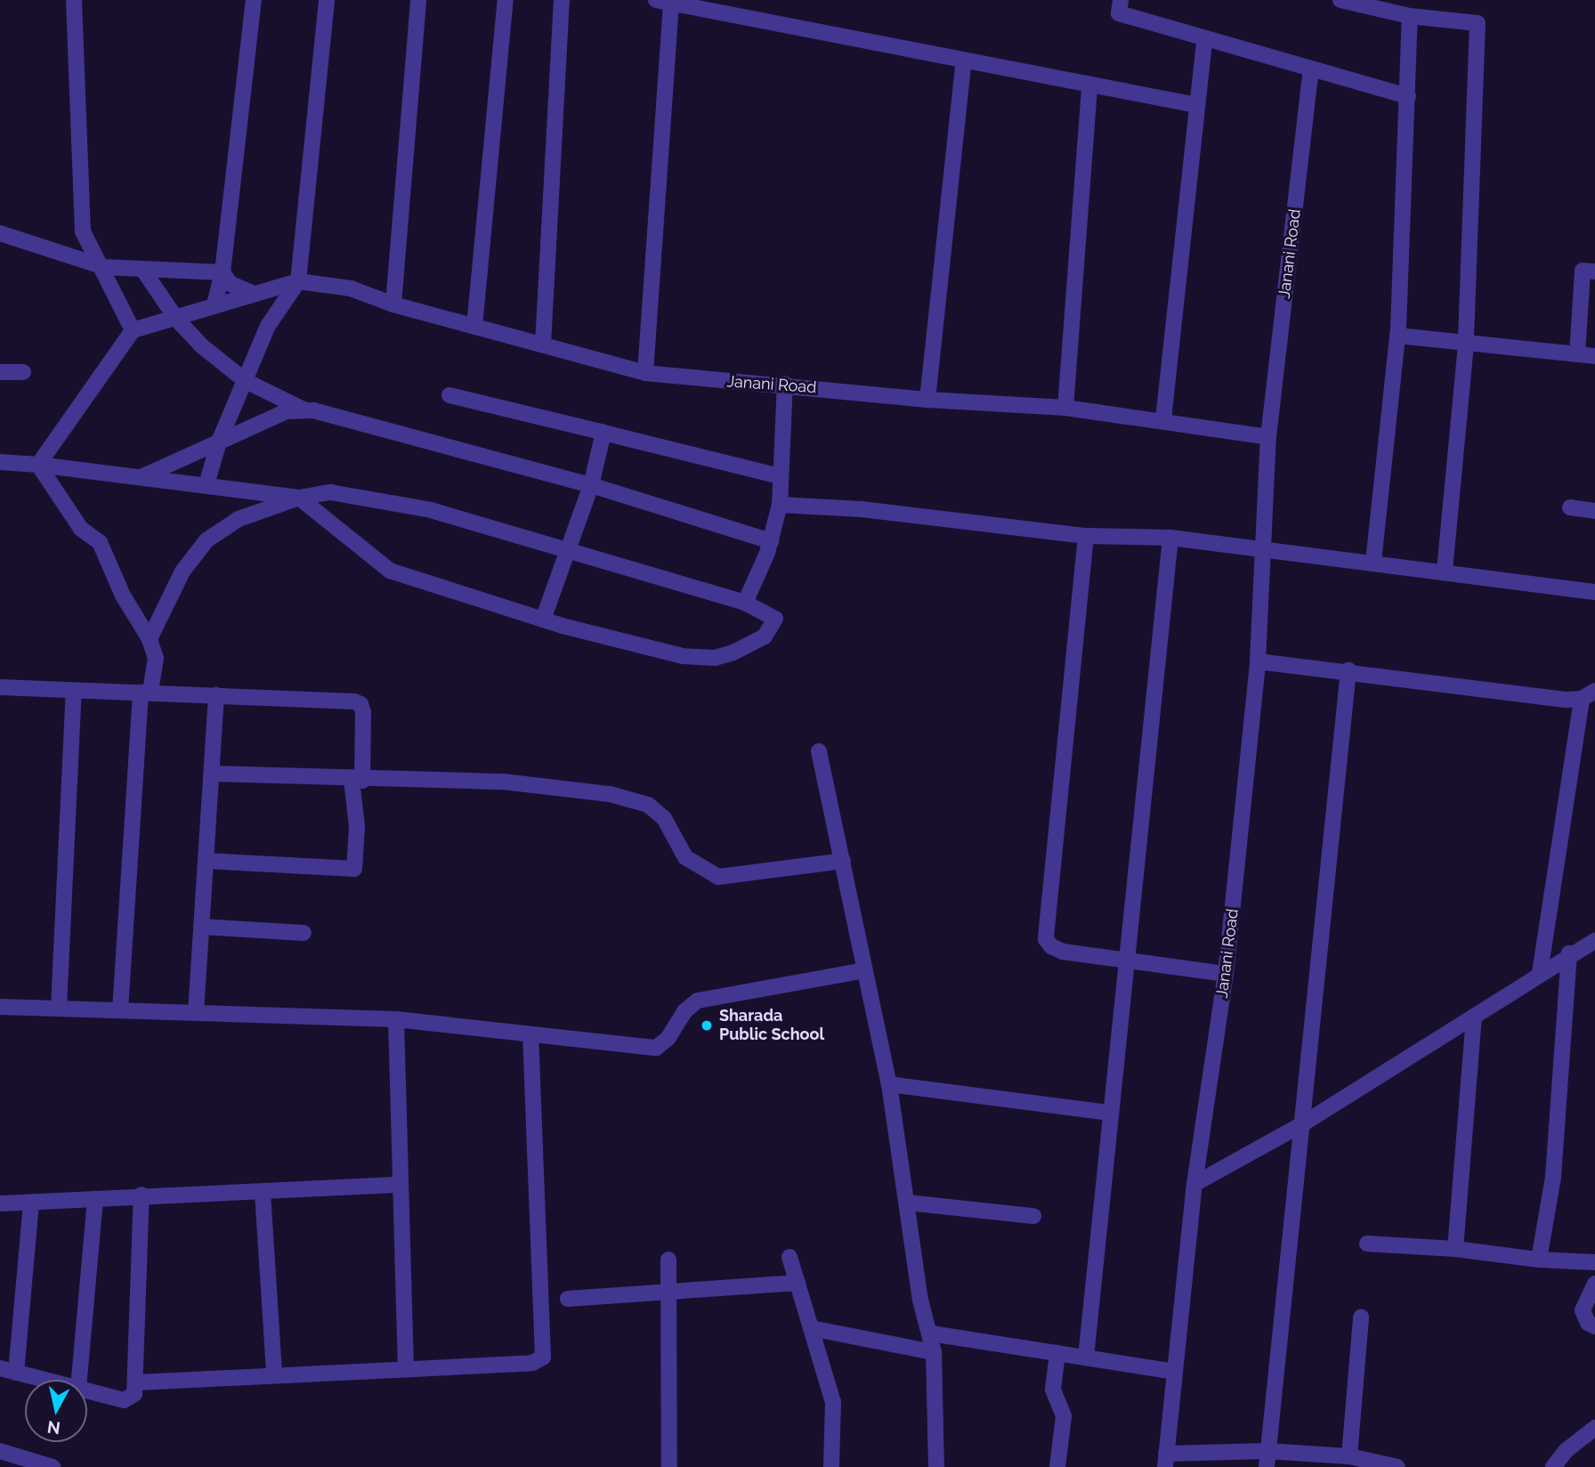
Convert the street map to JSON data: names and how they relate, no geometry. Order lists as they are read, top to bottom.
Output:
{
  "streets": {
    "street": ["Janani Road"]
  },
  "places": ["Sharada Public School"],
  "north": "bottom"
}
